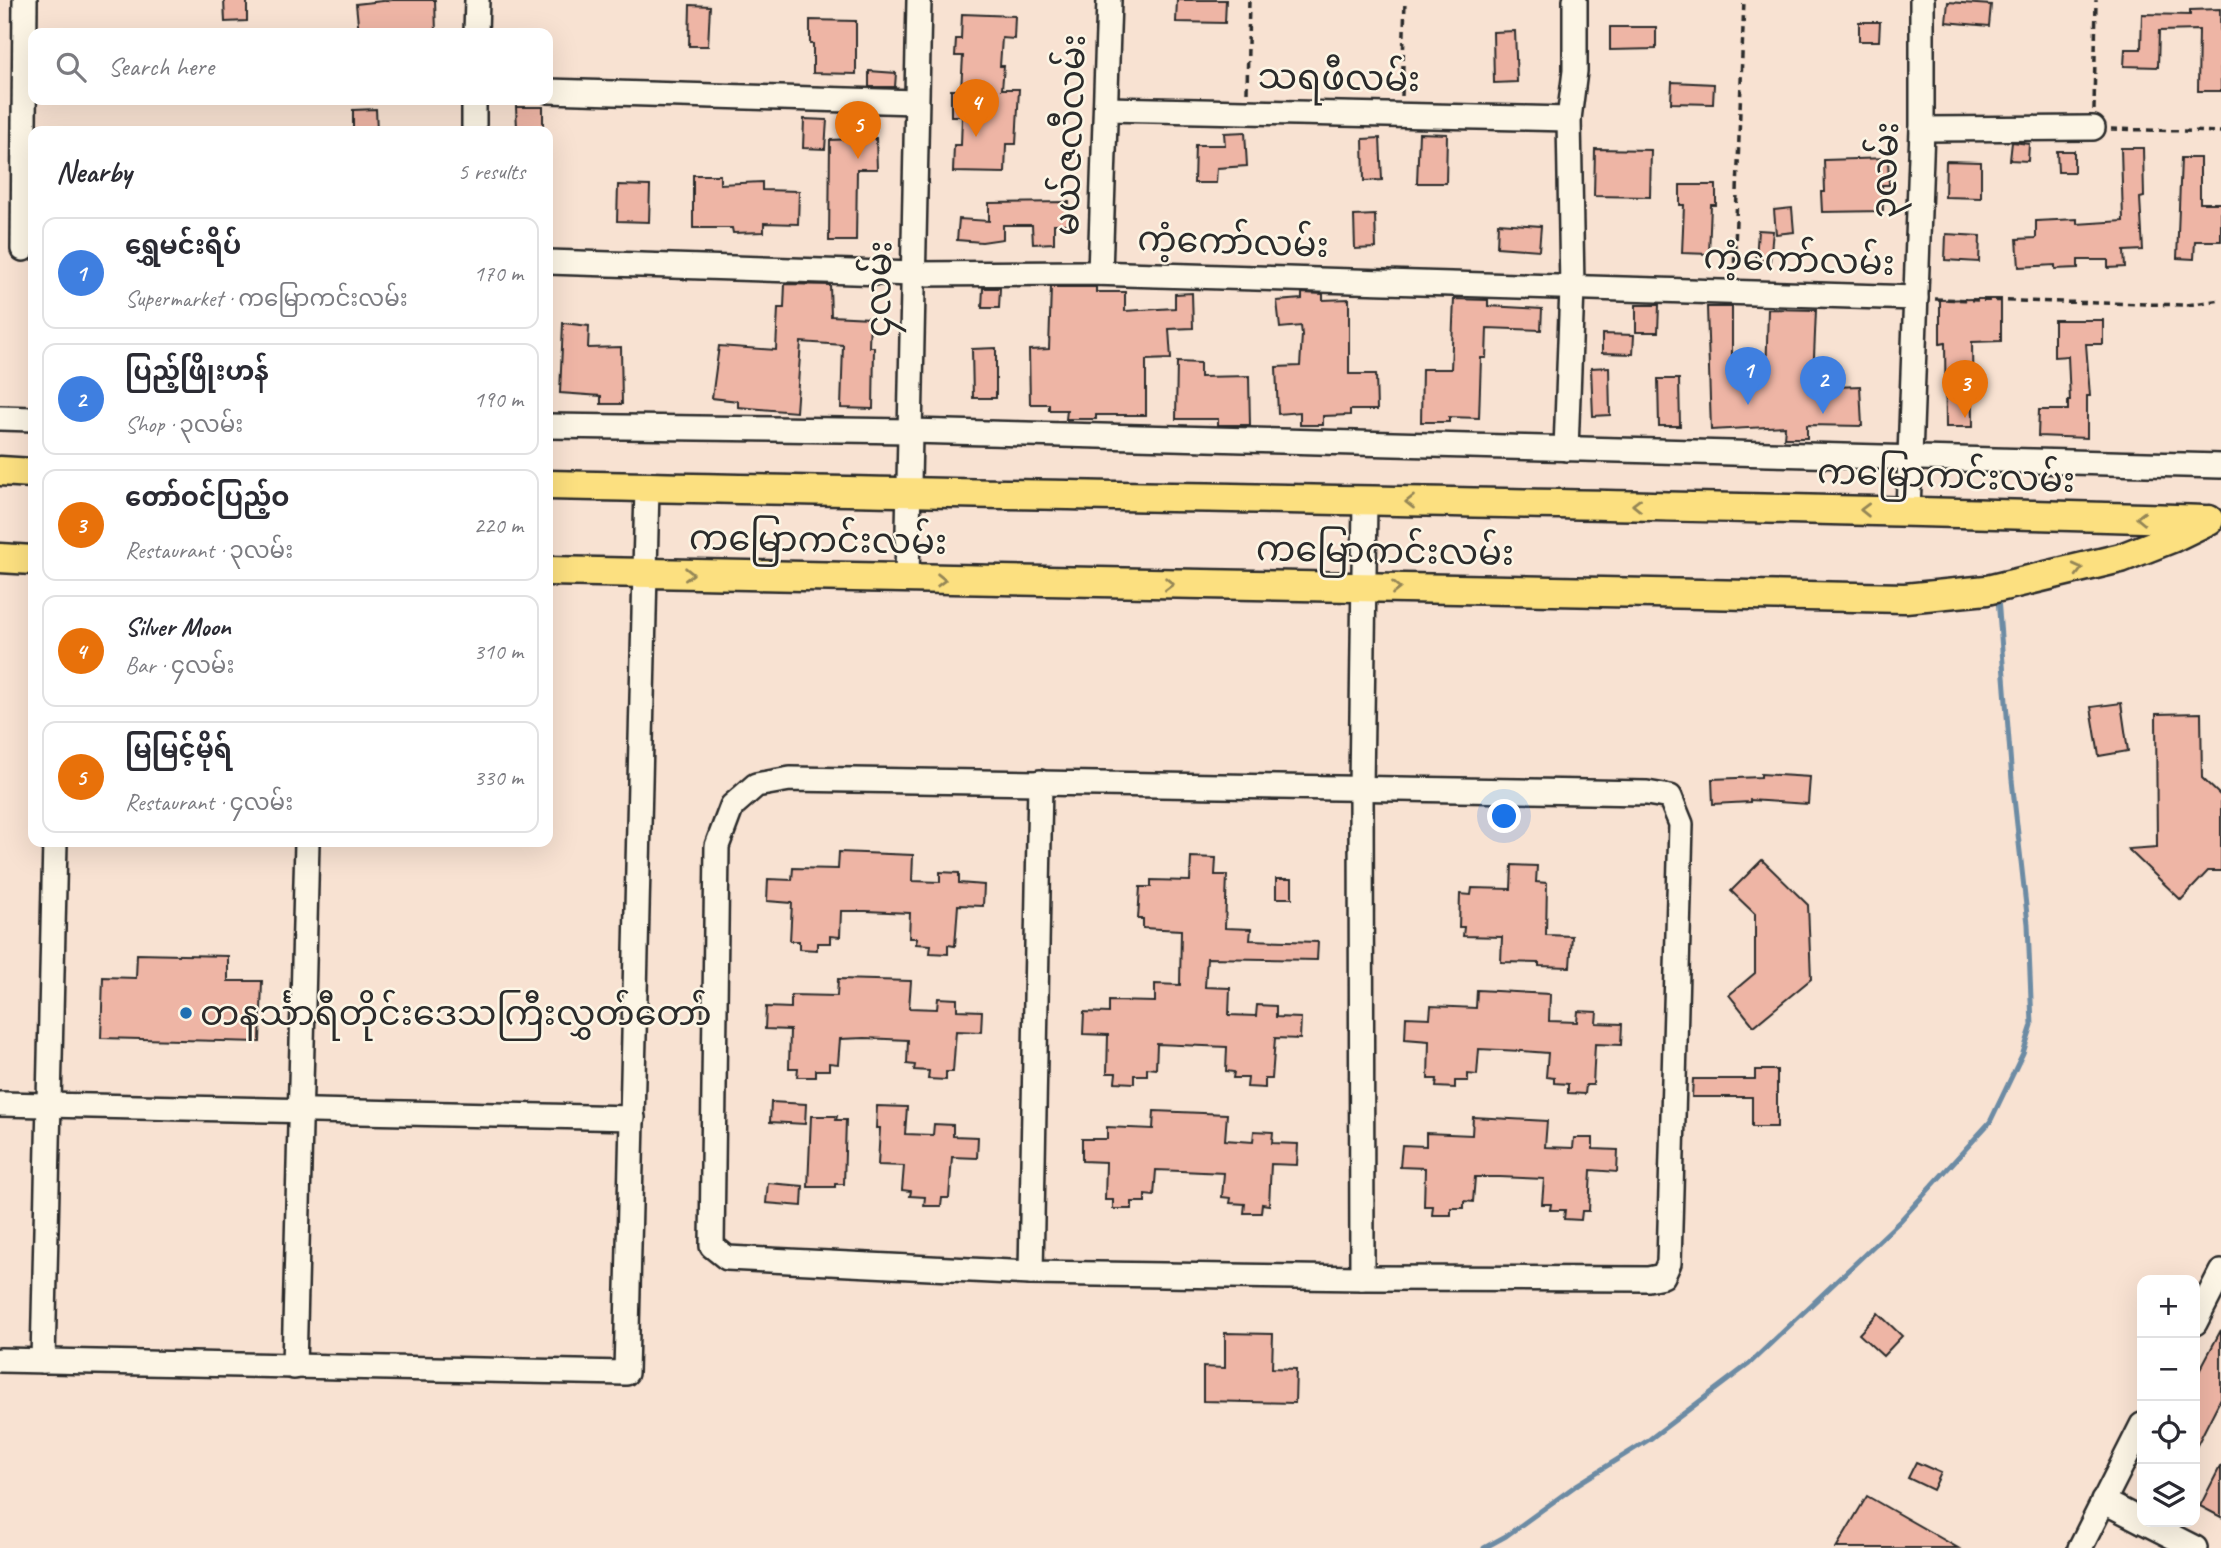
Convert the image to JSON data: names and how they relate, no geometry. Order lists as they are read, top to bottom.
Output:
{
  "streets": {
    "main road": ["ကမြောကင်းလမ်း"],
    "street": [
      "သရဖီလမ်း",
      "မယ်ဇလီလမ်း",
      "၃လမ်း",
      "ကံ့ကော်လမ်း",
      "၄လမ်း"
    ]
  },
  "crossings": [
    ["သရဖီလမ်း", "မယ်ဇလီလမ်း"],
    ["မယ်ဇလီလမ်း", "ကံ့ကော်လမ်း"],
    ["၃လမ်း", "ကံ့ကော်လမ်း"],
    ["၃လမ်း", "ကမြောကင်းလမ်း"],
    ["ကံ့ကော်လမ်း", "၄လမ်း"],
    ["၄လမ်း", "ကမြောကင်းလမ်း"]
  ],
  "places": ["တနင်္သာရီတိုင်းဒေသကြီးလွှတ်တော်"],
  "page": {
    "search": "Search here",
    "pins": [
      "4",
      "5",
      "1",
      "2",
      "3"
    ],
    "heading": ["Nearby", "5 results"],
    "list": [
      {
        "mark": "1",
        "name": "ရွှေမင်းရိပ်",
        "note": "Supermarket · ကမြောကင်းလမ်း",
        "value": "170 m"
      },
      {
        "mark": "2",
        "name": "ပြည့်ဖြိုးဟန်",
        "note": "Shop · ၃လမ်း",
        "value": "190 m"
      },
      {
        "mark": "3",
        "name": "တော်ဝင်ပြည့်ဝ",
        "note": "Restaurant · ၃လမ်း",
        "value": "220 m"
      },
      {
        "mark": "4",
        "name": "Silver Moon",
        "note": "Bar · ၄လမ်း",
        "value": "310 m"
      },
      {
        "mark": "5",
        "name": "မြမြင့်မိုရ်",
        "note": "Restaurant · ၄လမ်း",
        "value": "330 m"
      }
    ],
    "map_buttons": ["+", "−"]
  }
}
